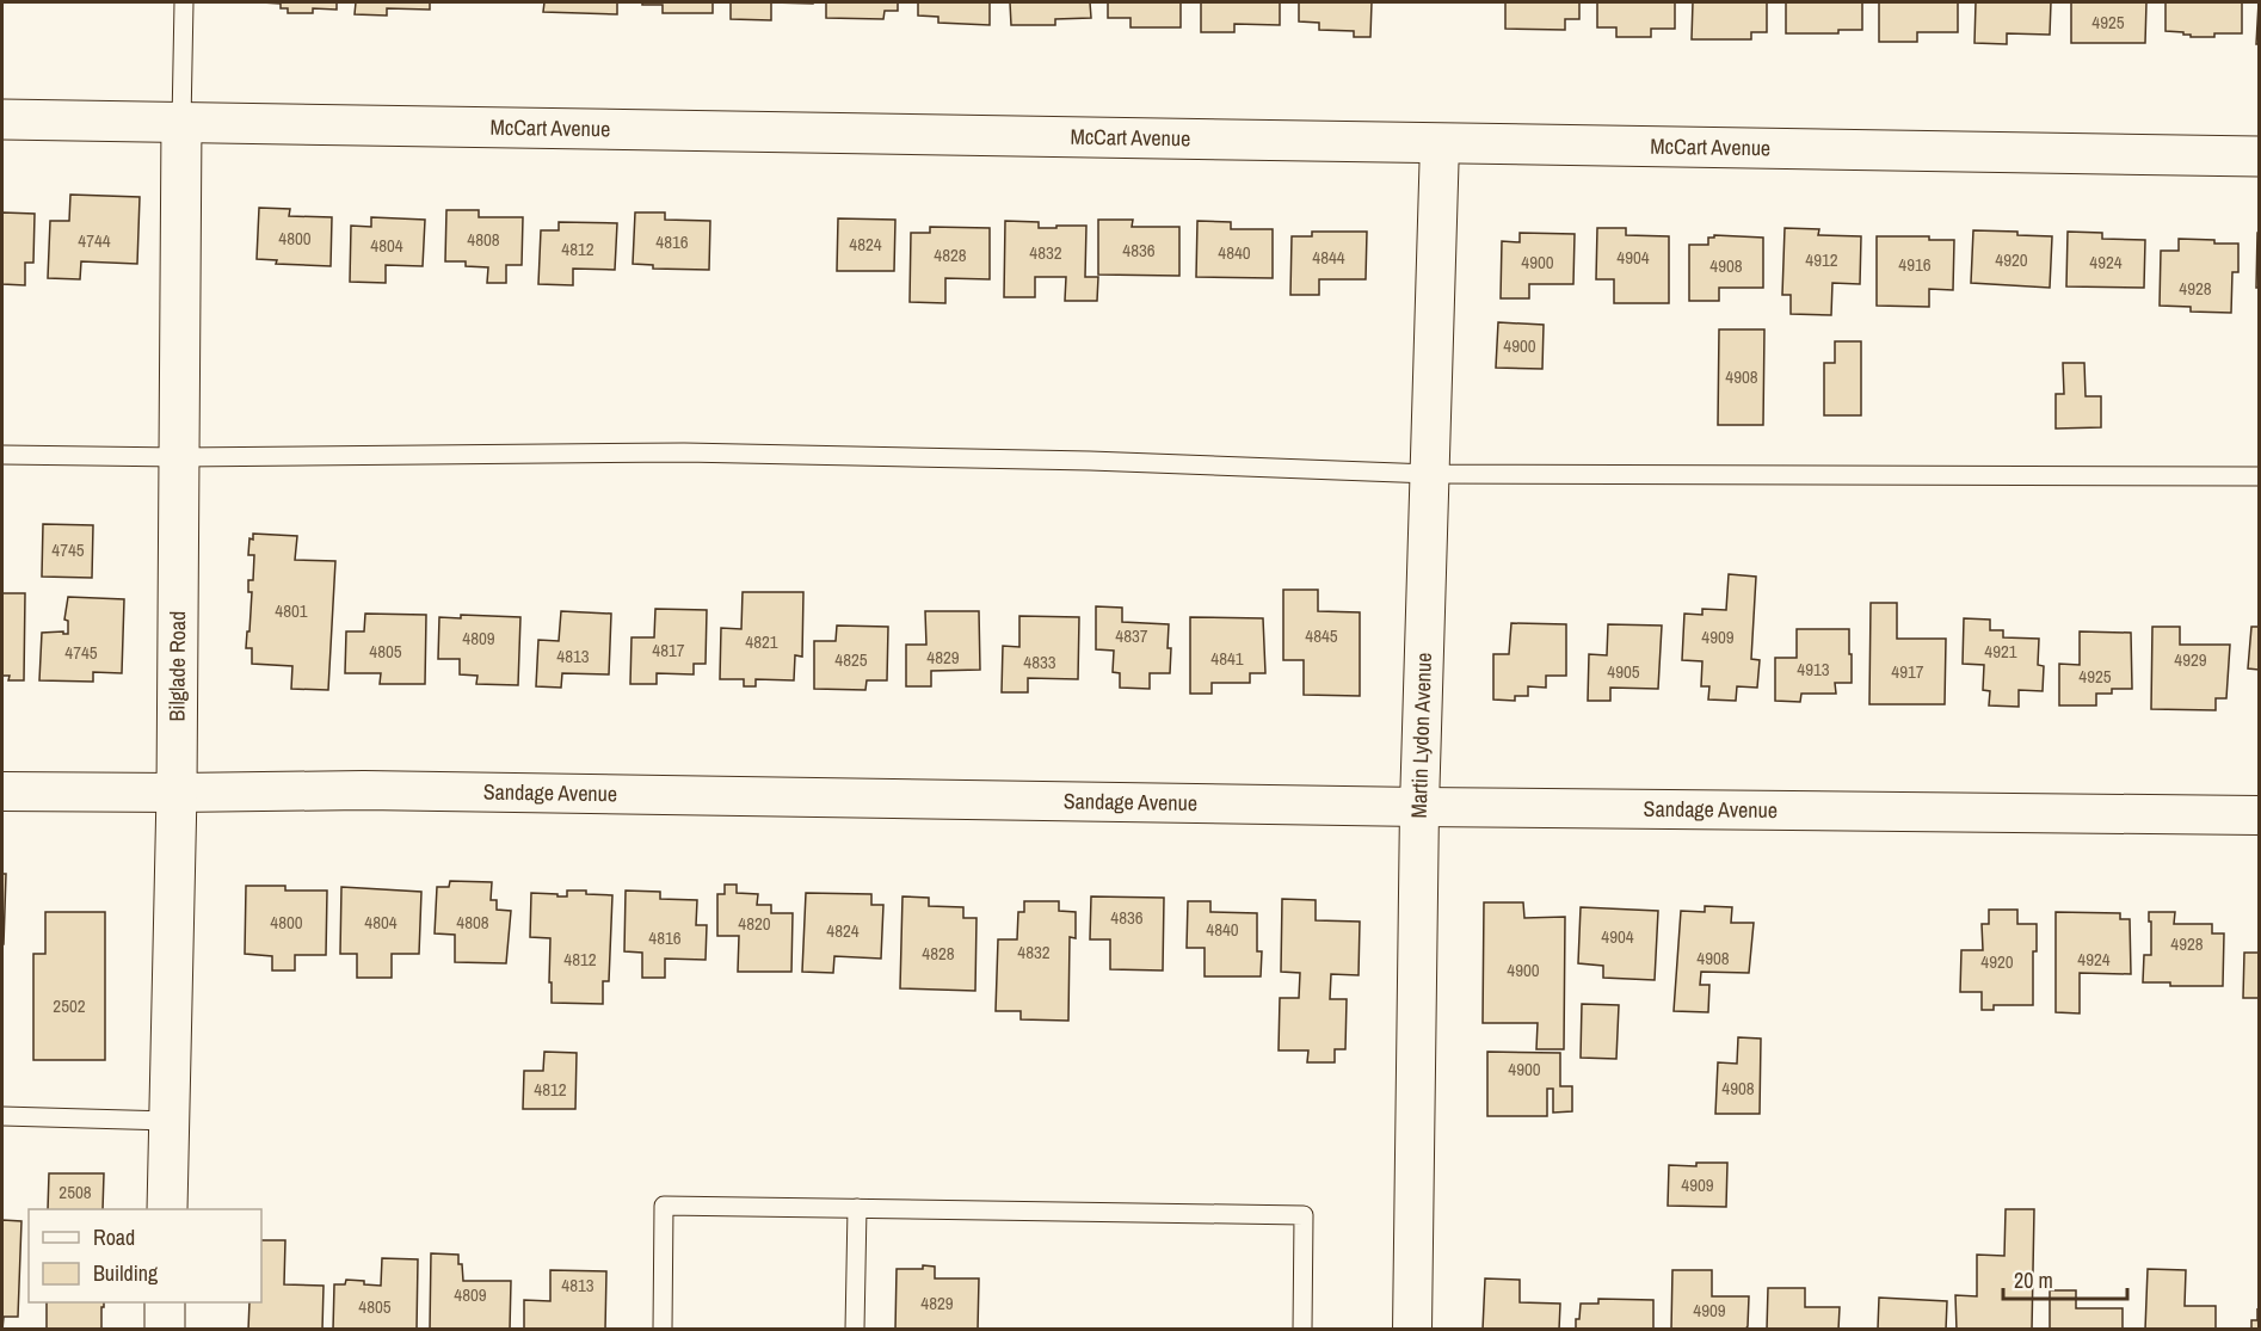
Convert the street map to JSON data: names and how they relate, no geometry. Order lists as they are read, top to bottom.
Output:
{
  "streets": {
    "main road": ["McCart Avenue", "Bilglade Road"],
    "street": ["Martin Lydon Avenue", "Sandage Avenue"]
  },
  "crossings": [
    ["McCart Avenue", "Bilglade Road"],
    ["McCart Avenue", "Martin Lydon Avenue"],
    ["Bilglade Road", "Sandage Avenue"],
    ["Martin Lydon Avenue", "Sandage Avenue"]
  ],
  "house_numbers": [
    "4925",
    "4800",
    "4808",
    "4744",
    "4816",
    "4824",
    "4804",
    "4812",
    "4836",
    "4832",
    "4840",
    "4828",
    "4844",
    "4904",
    "4912",
    "4920",
    "4900",
    "4924",
    "4916",
    "4908",
    "4928",
    "4900",
    "4908",
    "4745",
    "4801",
    "4837",
    "4845",
    "4909",
    "4809",
    "4821",
    "4817",
    "4805",
    "4921",
    "4745",
    "4813",
    "4829",
    "4841",
    "4825",
    "4929",
    "4833",
    "4913",
    "4905",
    "4917",
    "4925",
    "4836",
    "4800",
    "4804",
    "4808",
    "4820",
    "4840",
    "4824",
    "4904",
    "4816",
    "4928",
    "4832",
    "4828",
    "4908",
    "4812",
    "4924",
    "4920",
    "4900",
    "2502",
    "4900",
    "4908",
    "4812",
    "4909",
    "2508",
    "4813",
    "4809",
    "4829",
    "4805",
    "4909"
  ],
  "legend": ["Road", "Building"],
  "scale_bar": "20 m"
}
